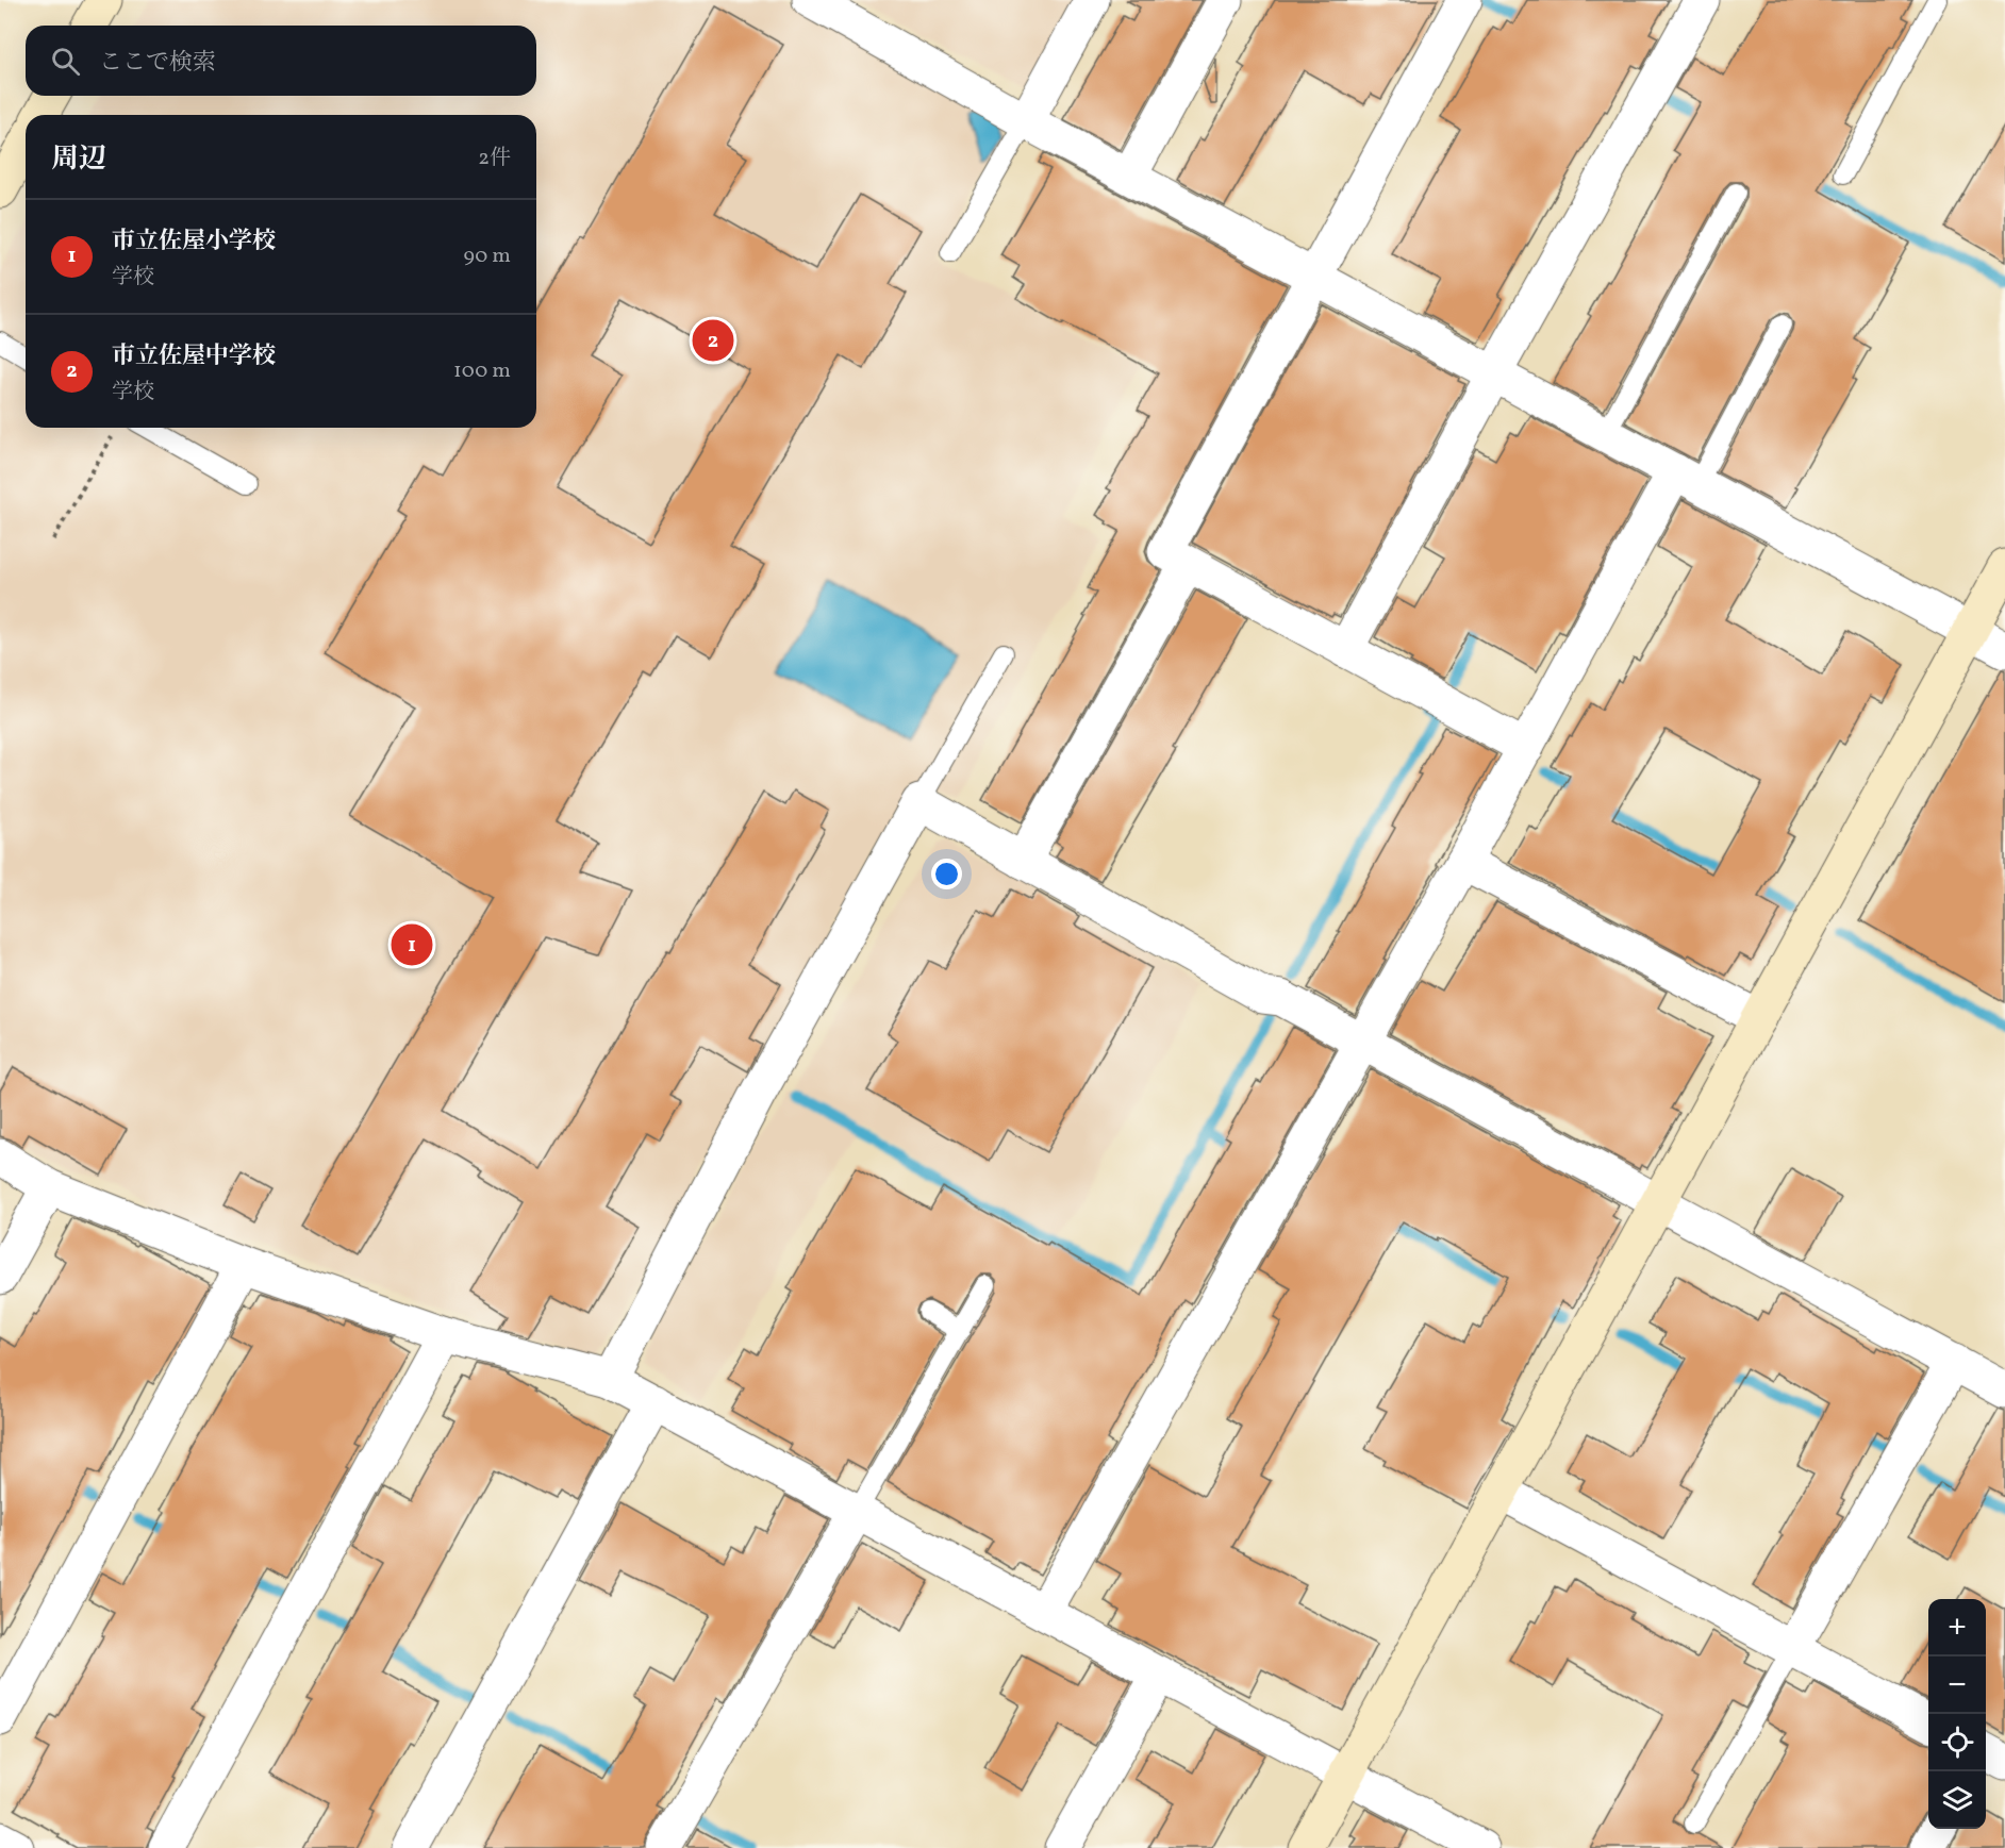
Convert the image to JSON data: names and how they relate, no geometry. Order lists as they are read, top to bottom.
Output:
{
  "page": {
    "search": "ここで検索",
    "heading": ["周辺", "2件"],
    "list": [
      {
        "mark": "1",
        "name": "市立佐屋小学校",
        "note": "学校",
        "value": "90 m"
      },
      {
        "mark": "2",
        "name": "市立佐屋中学校",
        "note": "学校",
        "value": "100 m"
      }
    ],
    "pins": ["2", "1"],
    "map_buttons": ["+", "−"]
  }
}
